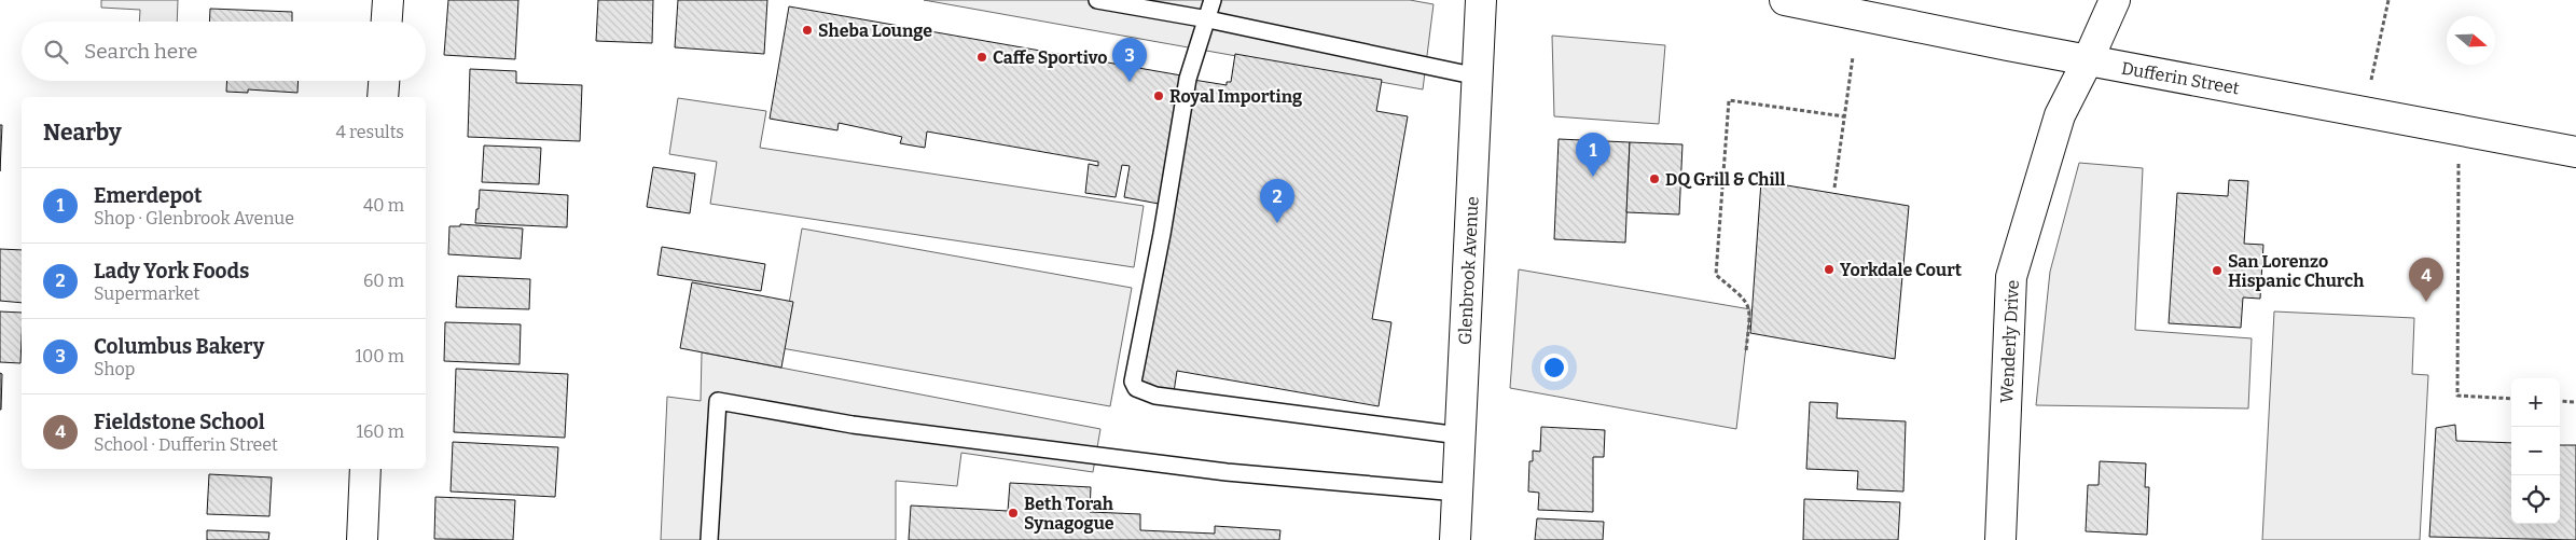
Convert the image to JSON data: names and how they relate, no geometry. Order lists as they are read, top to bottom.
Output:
{
  "streets": {
    "street": ["Dufferin Street", "Glenbrook Avenue", "Wenderly Drive"]
  },
  "crossings": [
    ["Dufferin Street", "Wenderly Drive"]
  ],
  "places": [
    "Sheba Lounge",
    "Caffe Sportivo",
    "Royal Importing",
    "DQ Grill & Chill",
    "Yorkdale Court",
    "San Lorenzo Hispanic Church",
    "Beth Torah Synagogue"
  ],
  "north": "right",
  "page": {
    "search": "Search here",
    "pins": [
      "3",
      "1",
      "2",
      "4"
    ],
    "heading": ["Nearby", "4 results"],
    "list": [
      {
        "mark": "1",
        "name": "Emerdepot",
        "note": "Shop · Glenbrook Avenue",
        "value": "40 m"
      },
      {
        "mark": "2",
        "name": "Lady York Foods",
        "note": "Supermarket",
        "value": "60 m"
      },
      {
        "mark": "3",
        "name": "Columbus Bakery",
        "note": "Shop",
        "value": "100 m"
      },
      {
        "mark": "4",
        "name": "Fieldstone School",
        "note": "School · Dufferin Street",
        "value": "160 m"
      }
    ],
    "map_buttons": ["+", "−"]
  }
}
